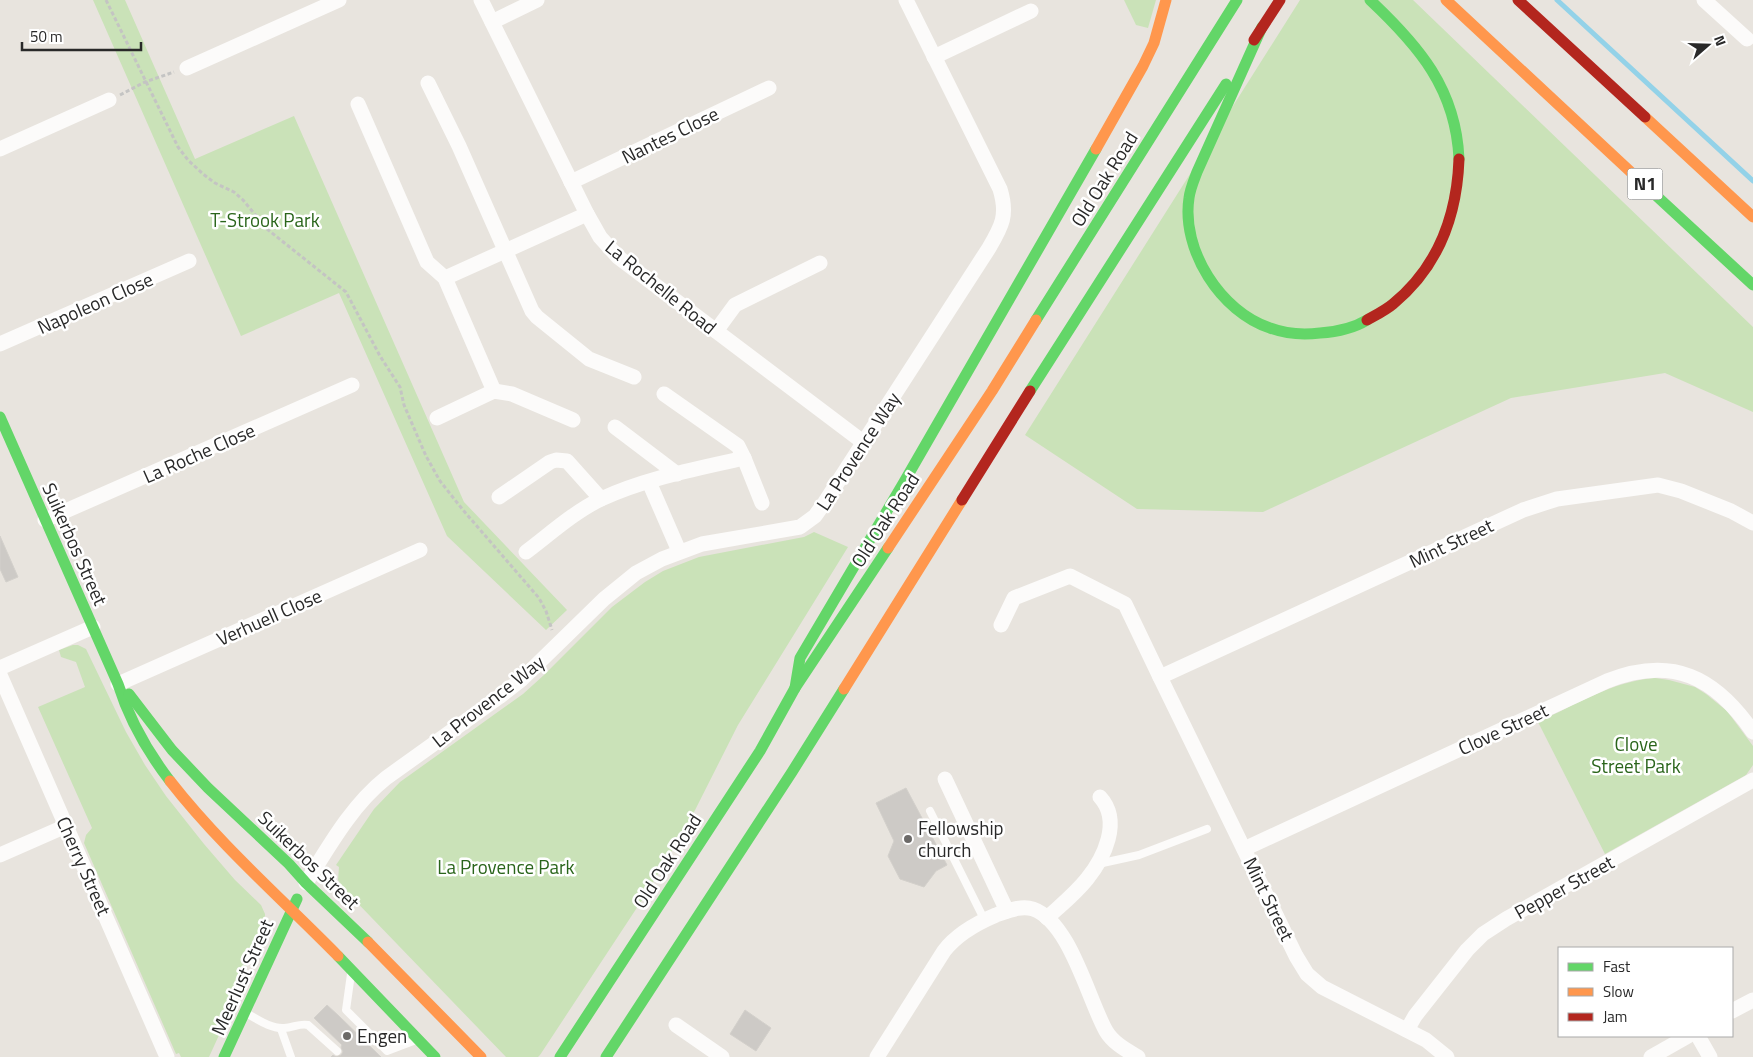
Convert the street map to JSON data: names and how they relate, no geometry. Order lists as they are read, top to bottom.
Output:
{
  "streets": {
    "main road": [
      "Old Oak Road",
      "N1",
      "Suikerbos Street",
      "Meerlust Street"
    ],
    "street": [
      "Nantes Close",
      "La Rochelle Road",
      "Napoleon Close",
      "La Provence Way",
      "La Roche Close",
      "Mint Street",
      "Verhuell Close",
      "Clove Street",
      "Cherry Street",
      "Pepper Street"
    ]
  },
  "crossings": [
    ["Nantes Close", "La Rochelle Road"],
    ["La Rochelle Road", "La Provence Way"],
    ["La Provence Way", "Suikerbos Street"],
    ["La Provence Way", "Meerlust Street"],
    ["La Roche Close", "Suikerbos Street"],
    ["Mint Street", "Clove Street"],
    ["Mint Street", "Pepper Street"],
    ["Suikerbos Street", "Verhuell Close"],
    ["Suikerbos Street", "Meerlust Street"]
  ],
  "parks": ["T-Strook Park", "Clove Street Park", "La Provence Park"],
  "places": ["Fellowship church", "Engen"],
  "legend": ["Fast", "Slow", "Jam"],
  "scale_bar": "50 m",
  "north": "right"
}
